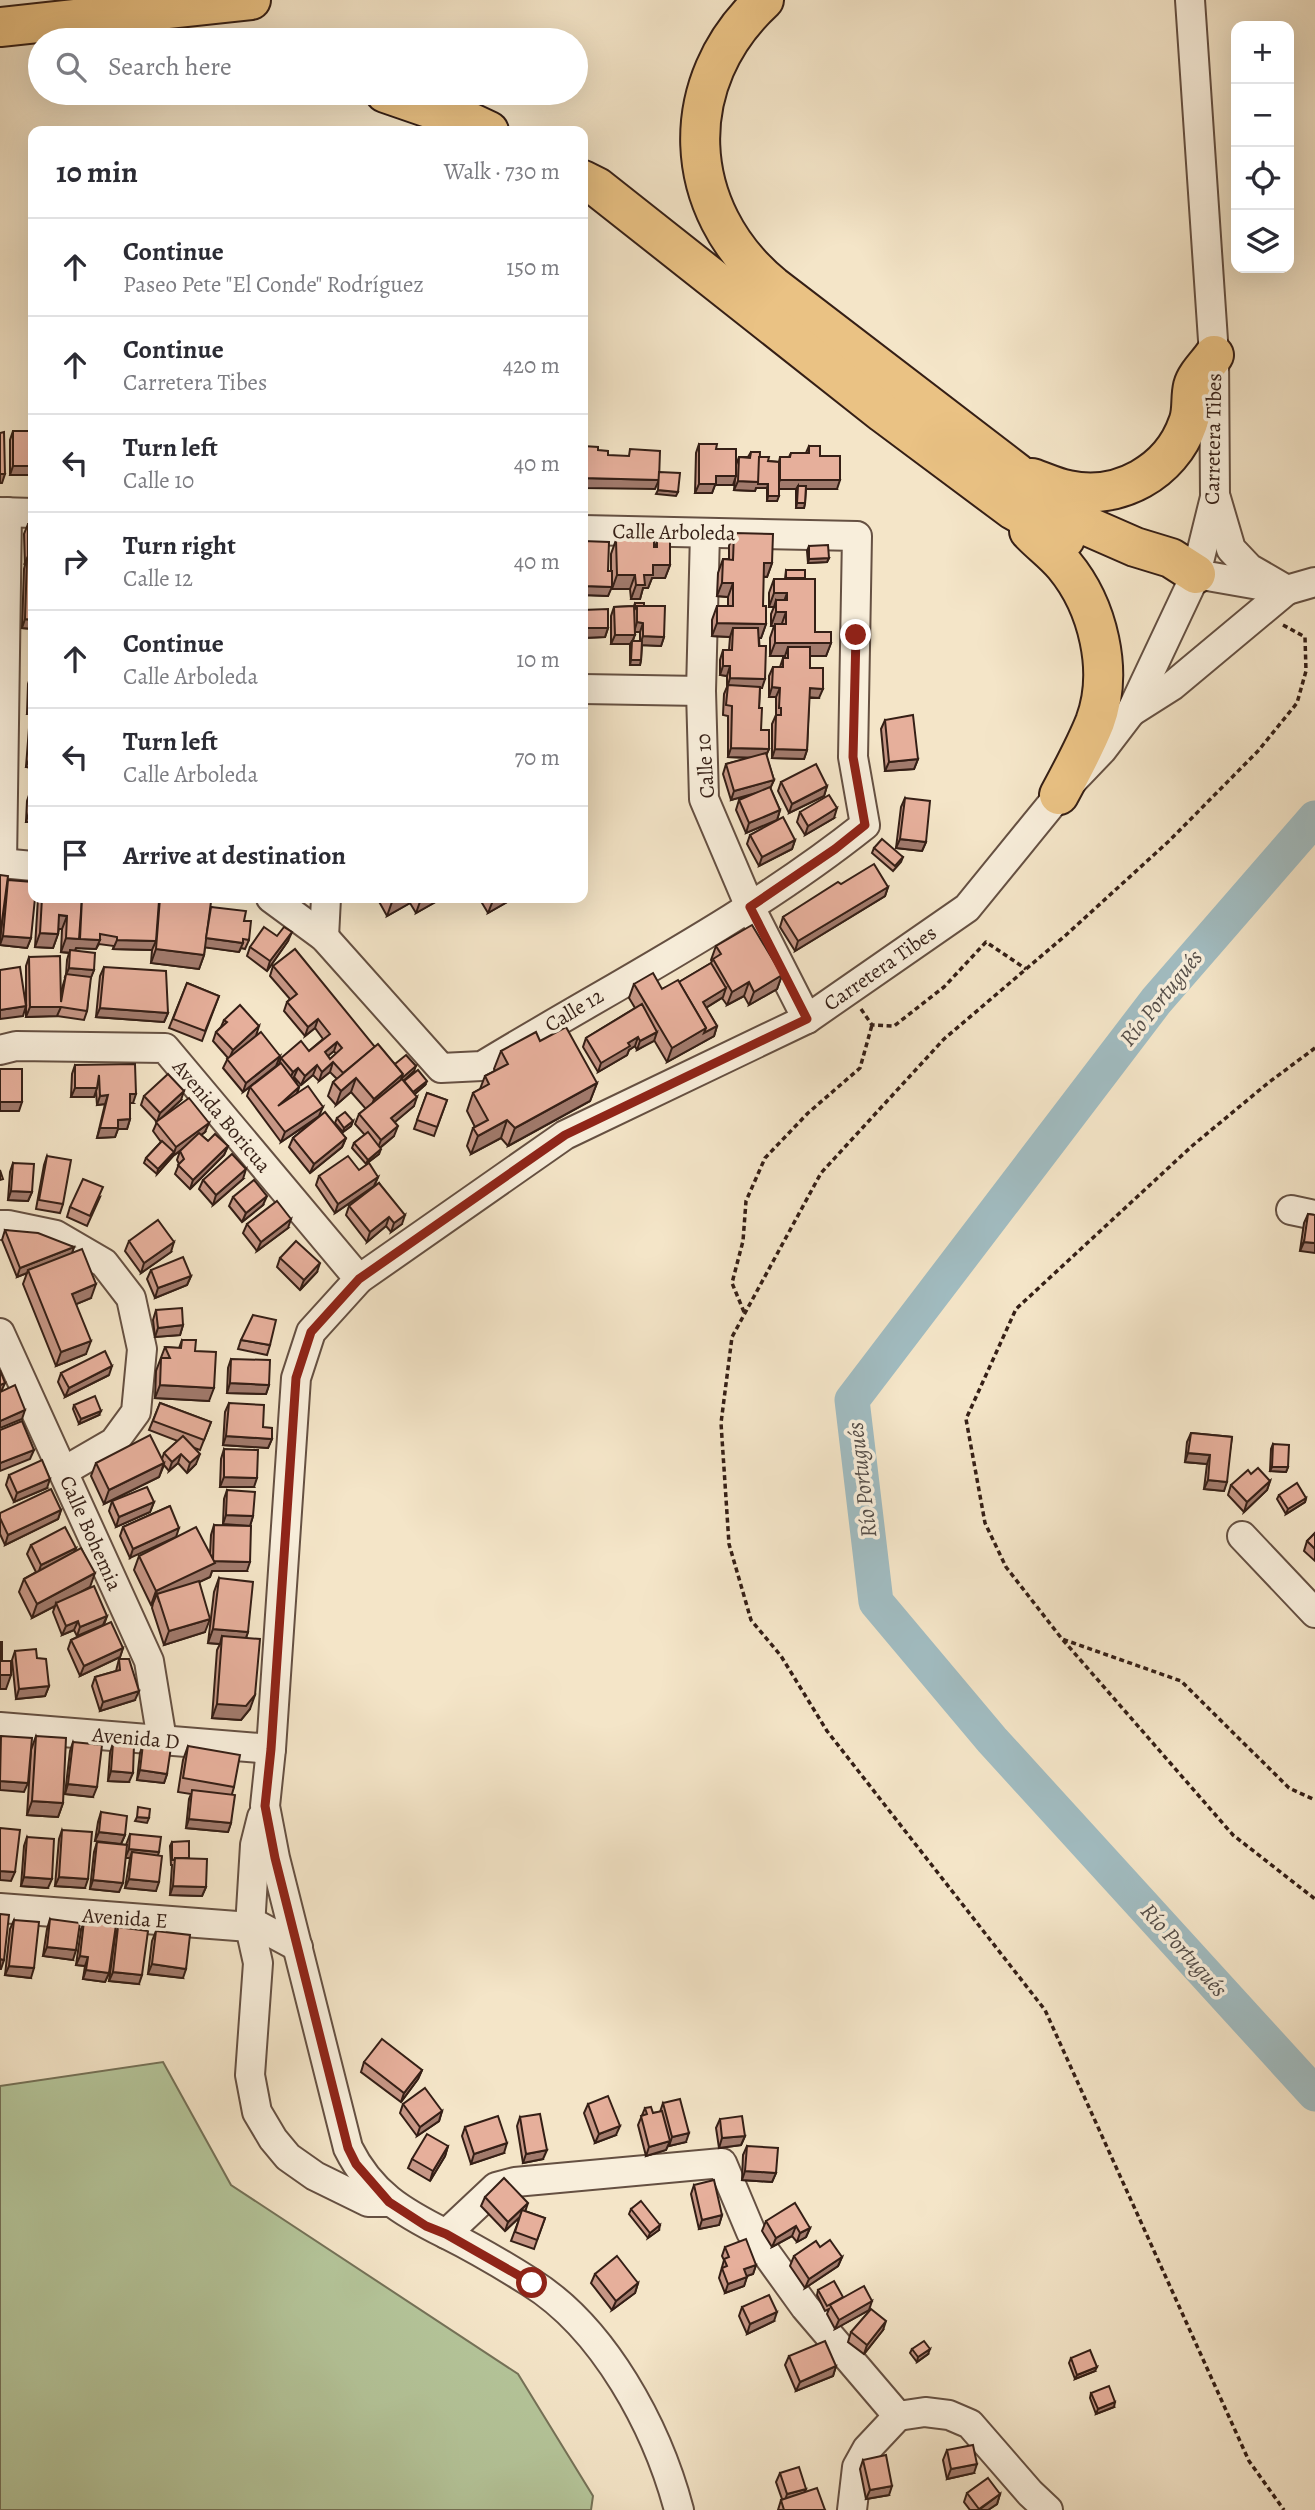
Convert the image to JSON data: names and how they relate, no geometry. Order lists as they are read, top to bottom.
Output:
{
  "streets": {
    "street": [
      "Carretera Tibes",
      "Calle Arboleda",
      "Calle 10",
      "Calle 12",
      "Avenida Boricua",
      "Calle Bohemia",
      "Avenida D",
      "Avenida E"
    ]
  },
  "crossings": [
    ["Carretera Tibes", "Calle 10"],
    ["Carretera Tibes", "Avenida Boricua"],
    ["Carretera Tibes", "Avenida D"],
    ["Carretera Tibes", "Avenida E"],
    ["Calle Arboleda", "Calle 10"],
    ["Calle Arboleda", "Calle 12"],
    ["Calle 10", "Calle 12"],
    ["Calle Bohemia", "Avenida D"]
  ],
  "water": ["Río Portugués"],
  "page": {
    "map_buttons": ["+", "−"],
    "search": "Search here",
    "heading": ["10 min", "Walk · 730 m"],
    "list": [
      ["Continue", "Paseo Pete \"El Conde\" Rodríguez", "150 m"],
      ["Continue", "Carretera Tibes", "420 m"],
      ["Turn left", "Calle 10", "40 m"],
      ["Turn right", "Calle 12", "40 m"],
      ["Continue", "Calle Arboleda", "10 m"],
      ["Turn left", "Calle Arboleda", "70 m"],
      "Arrive at destination"
    ]
  }
}
